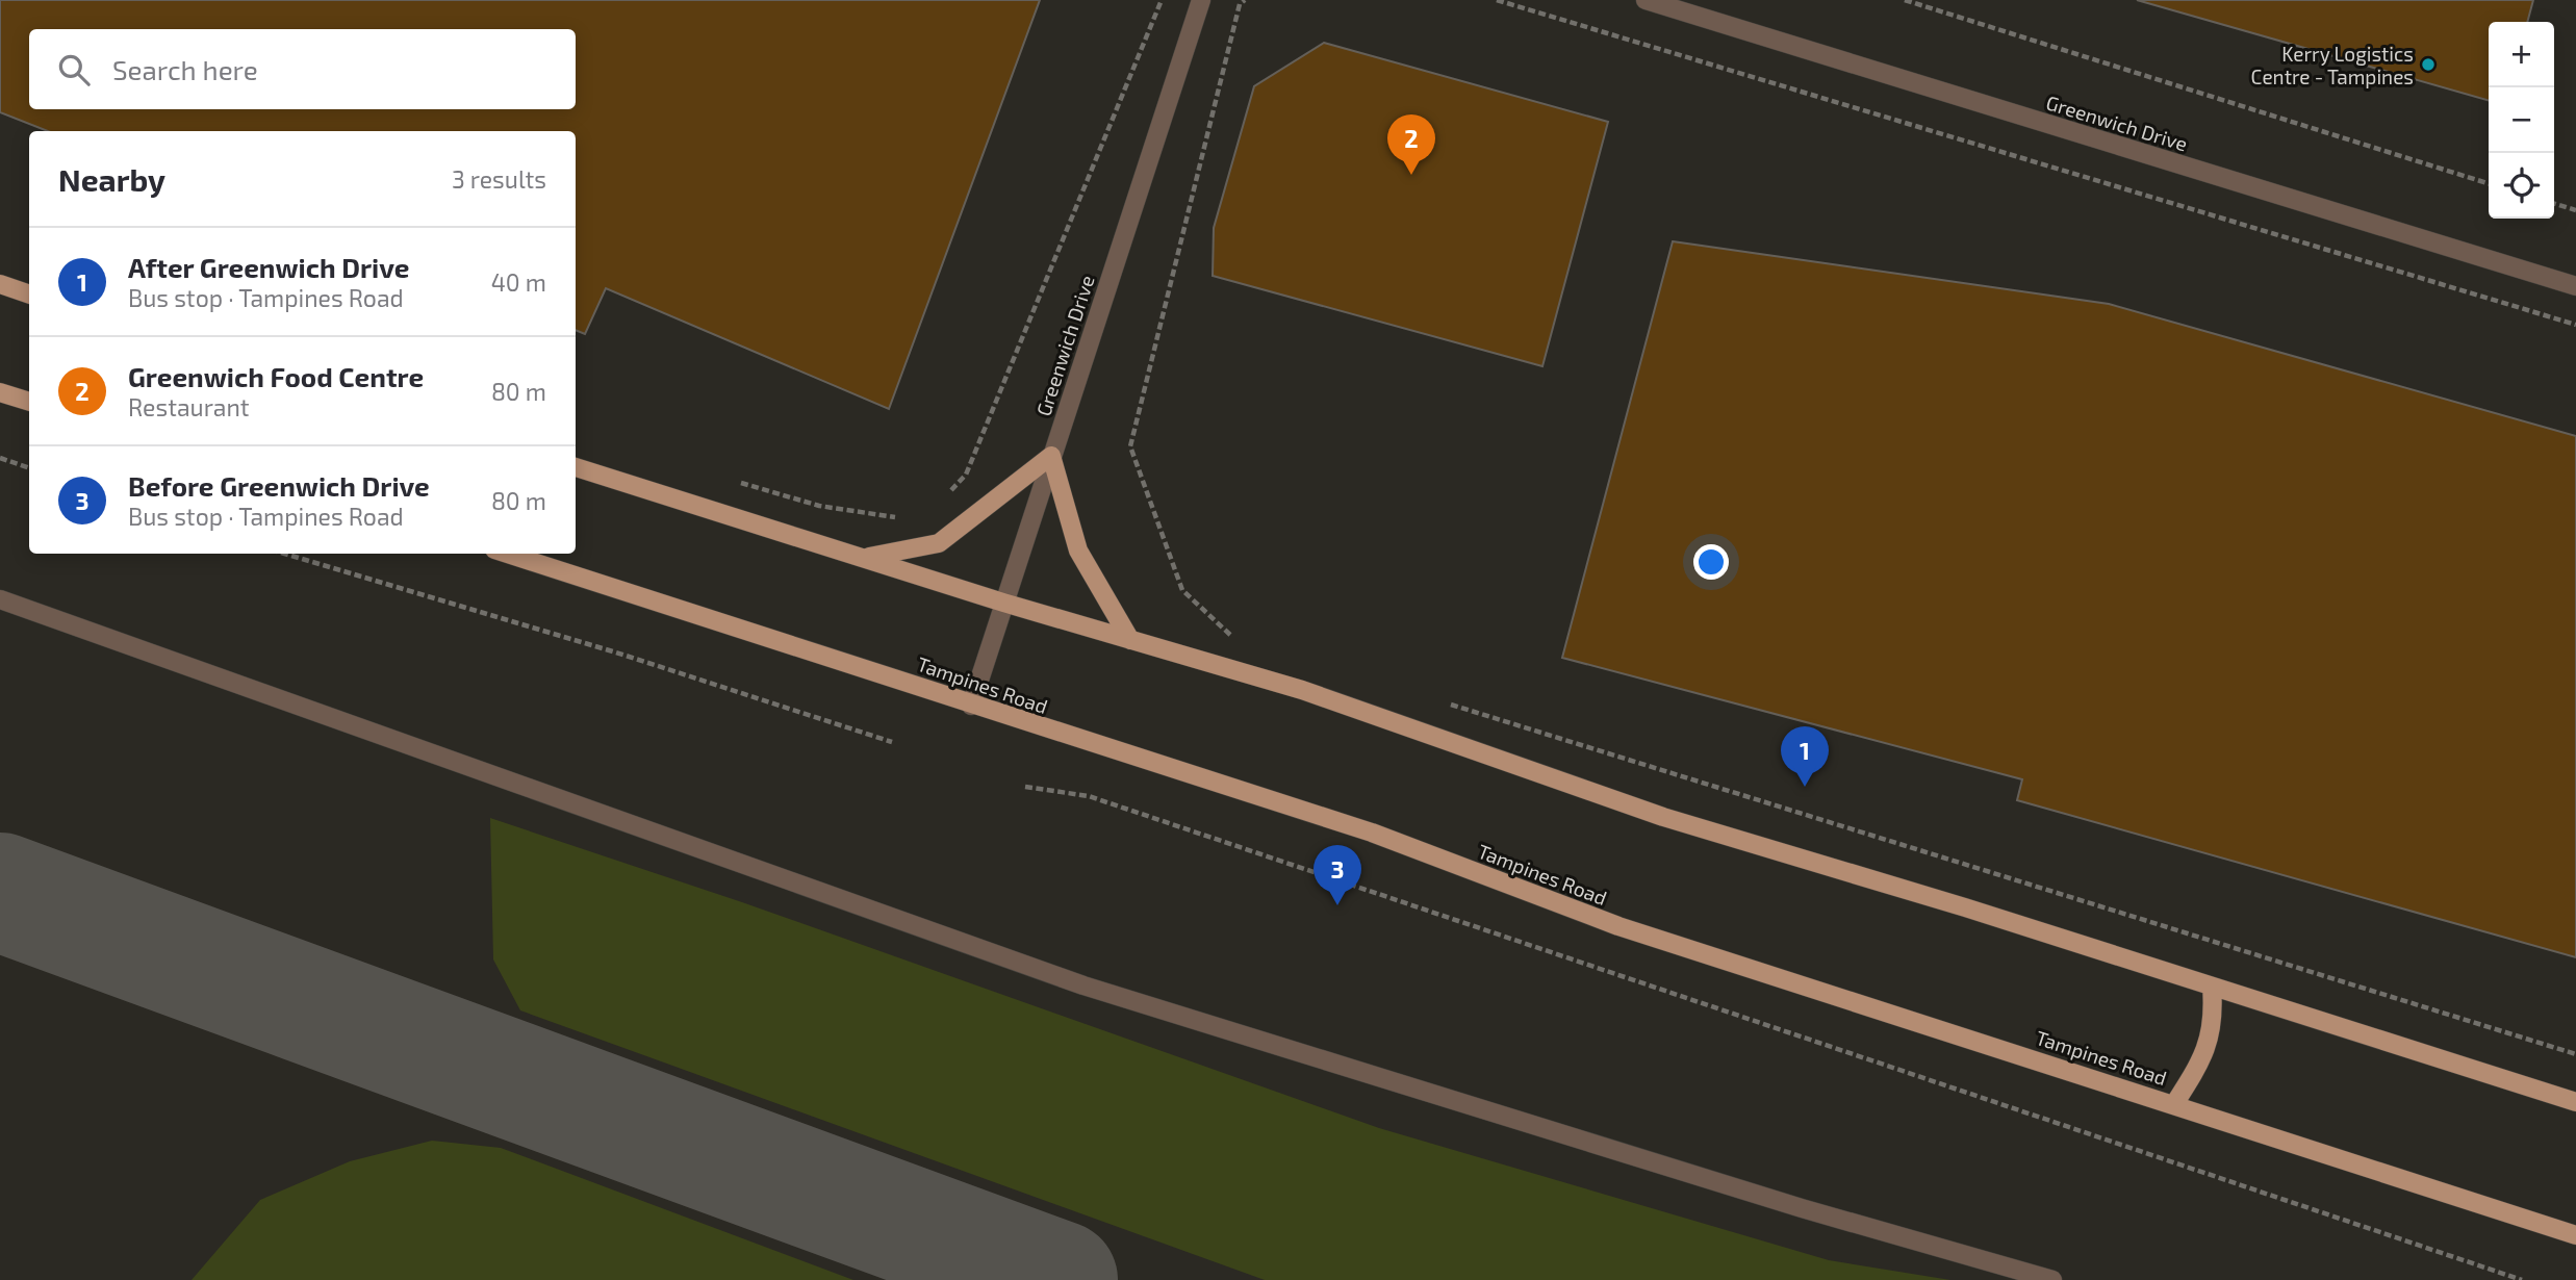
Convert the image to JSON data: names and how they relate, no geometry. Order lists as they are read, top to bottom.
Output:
{
  "streets": {
    "main road": ["Tampines Road"],
    "lane": ["Greenwich Drive"]
  },
  "crossings": [
    ["Greenwich Drive", "Tampines Road"]
  ],
  "places": ["Kerry Logistics Centre - Tampines"],
  "page": {
    "map_buttons": ["+", "−"],
    "search": "Search here",
    "pins": ["2", "1", "3"],
    "heading": ["Nearby", "3 results"],
    "list": [
      {
        "mark": "1",
        "name": "After Greenwich Drive",
        "note": "Bus stop · Tampines Road",
        "value": "40 m"
      },
      {
        "mark": "2",
        "name": "Greenwich Food Centre",
        "note": "Restaurant",
        "value": "80 m"
      },
      {
        "mark": "3",
        "name": "Before Greenwich Drive",
        "note": "Bus stop · Tampines Road",
        "value": "80 m"
      }
    ]
  }
}
